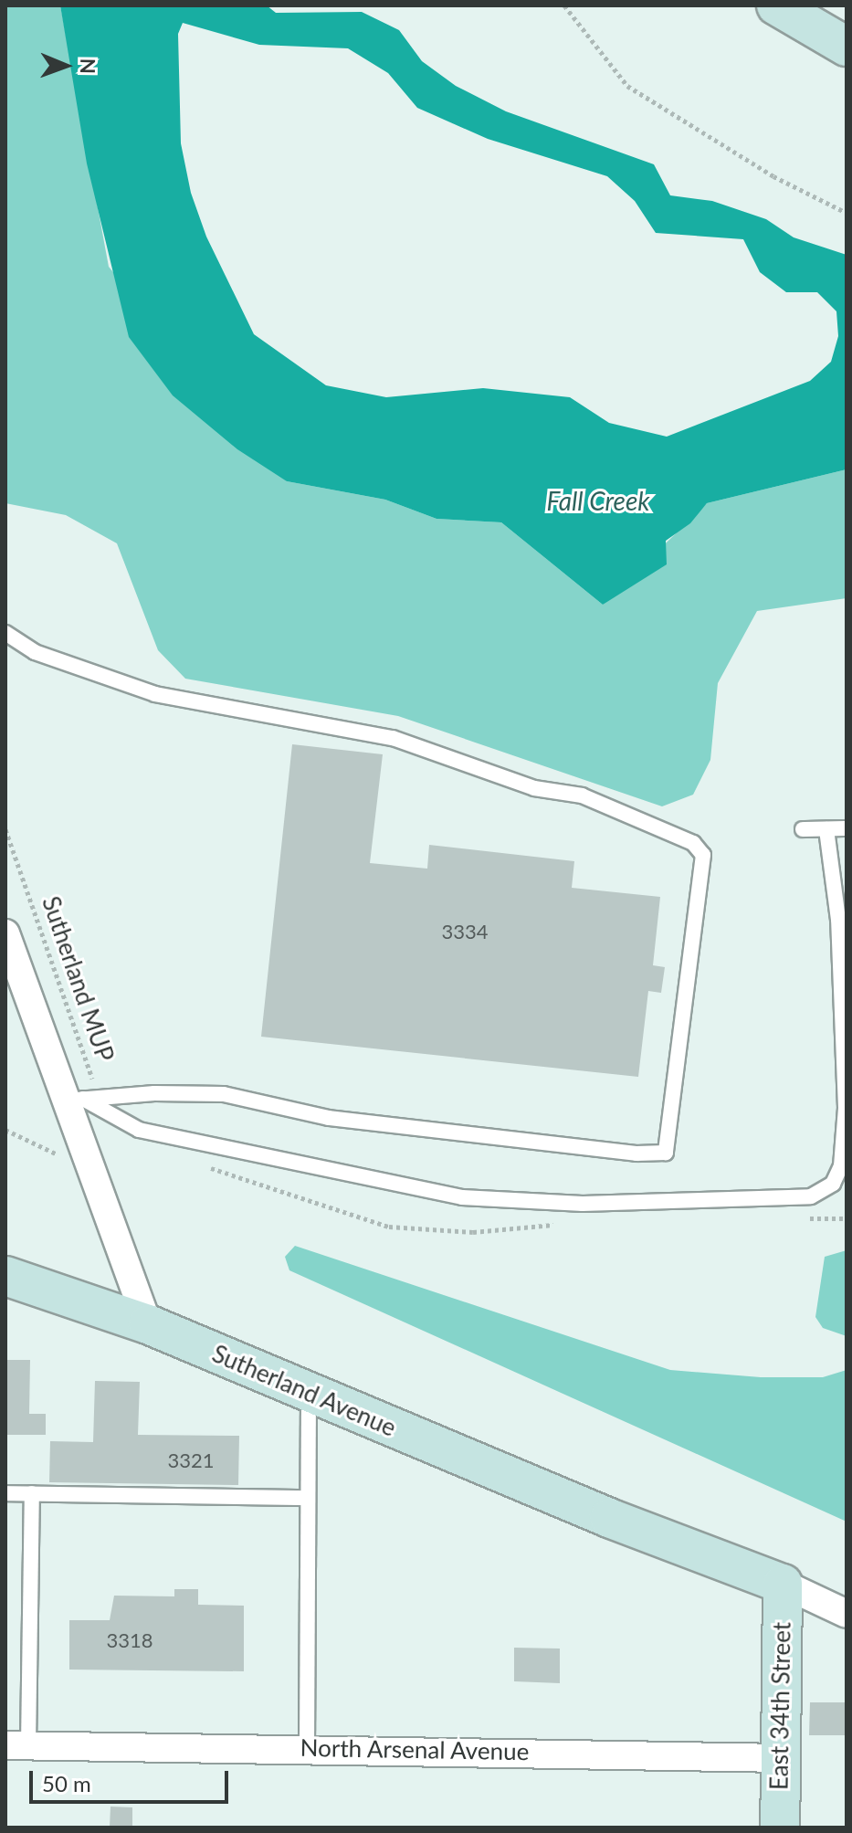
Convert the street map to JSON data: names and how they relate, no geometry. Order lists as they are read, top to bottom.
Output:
{
  "streets": {
    "main road": ["Sutherland Avenue", "East 34th Street"],
    "street": ["North Arsenal Avenue"],
    "path": ["Sutherland MUP"]
  },
  "crossings": [
    ["Sutherland Avenue", "East 34th Street"],
    ["East 34th Street", "North Arsenal Avenue"]
  ],
  "water": ["Fall Creek"],
  "house_numbers": ["3334", "3321", "3318"],
  "scale_bar": "50 m",
  "north": "right"
}
